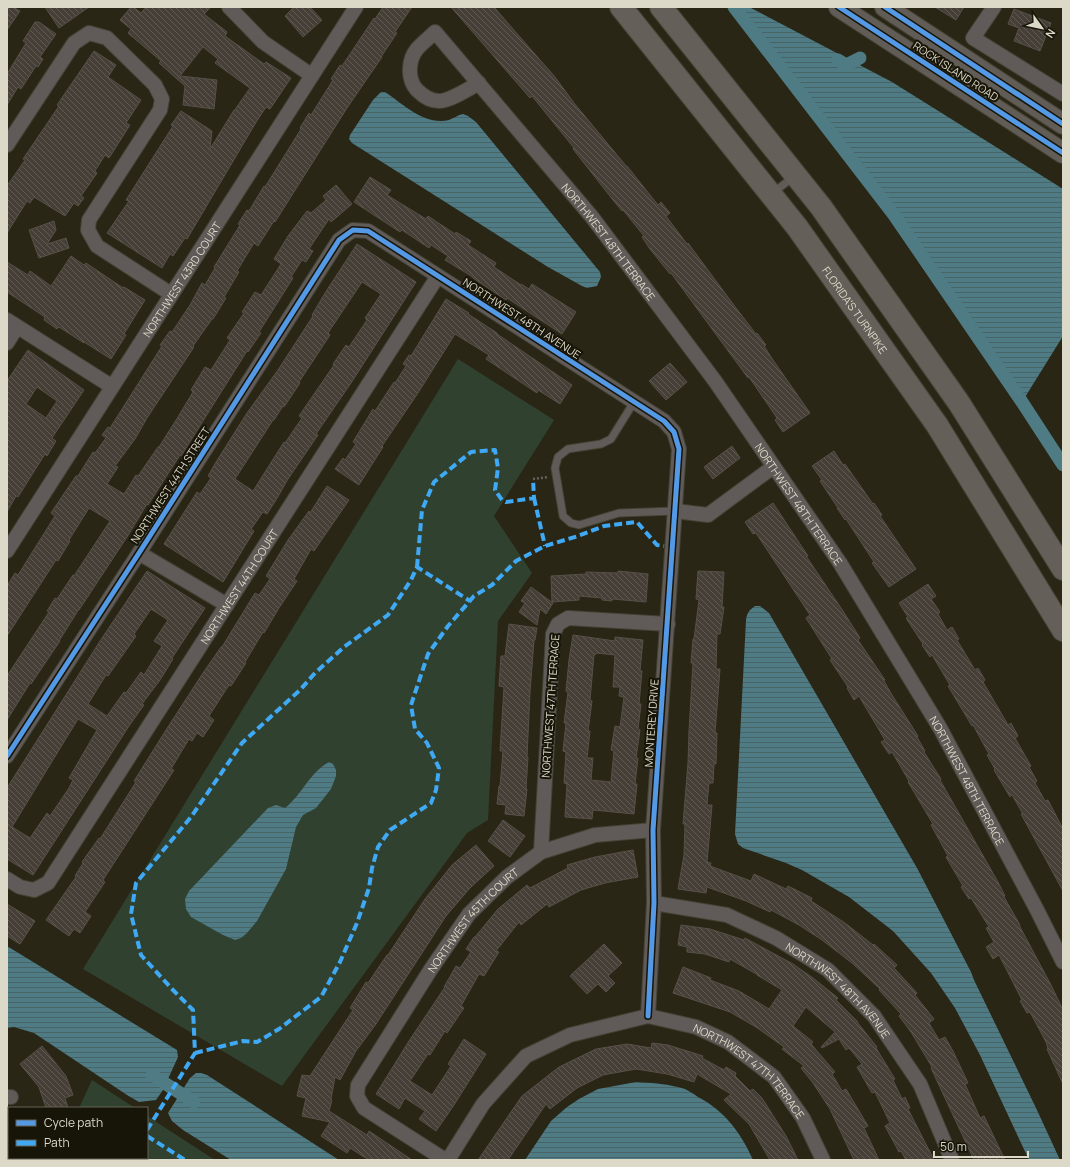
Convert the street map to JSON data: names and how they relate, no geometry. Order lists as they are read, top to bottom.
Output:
{
  "streets": {
    "highway": ["FLORIDA'S TURNPIKE"],
    "main road": ["ROCK ISLAND ROAD"],
    "street": [
      "NORTHWEST 48TH TERRACE",
      "NORTHWEST 43RD COURT",
      "NORTHWEST 48TH AVENUE",
      "NORTHWEST 44TH STREET",
      "NORTHWEST 44TH COURT",
      "NORTHWEST 47TH TERRACE",
      "MONTEREY DRIVE",
      "NORTHWEST 45TH COURT"
    ]
  },
  "crossings": [
    ["NORTHWEST 48TH AVENUE", "NORTHWEST 44TH STREET"],
    ["NORTHWEST 48TH AVENUE", "NORTHWEST 44TH COURT"],
    ["NORTHWEST 48TH AVENUE", "MONTEREY DRIVE"],
    ["NORTHWEST 47TH TERRACE", "MONTEREY DRIVE"],
    ["NORTHWEST 47TH TERRACE", "NORTHWEST 45TH COURT"],
    ["MONTEREY DRIVE", "NORTHWEST 45TH COURT"]
  ],
  "legend": ["Cycle path", "Path"],
  "scale_bar": "50 m",
  "north": "bottom right"
}
